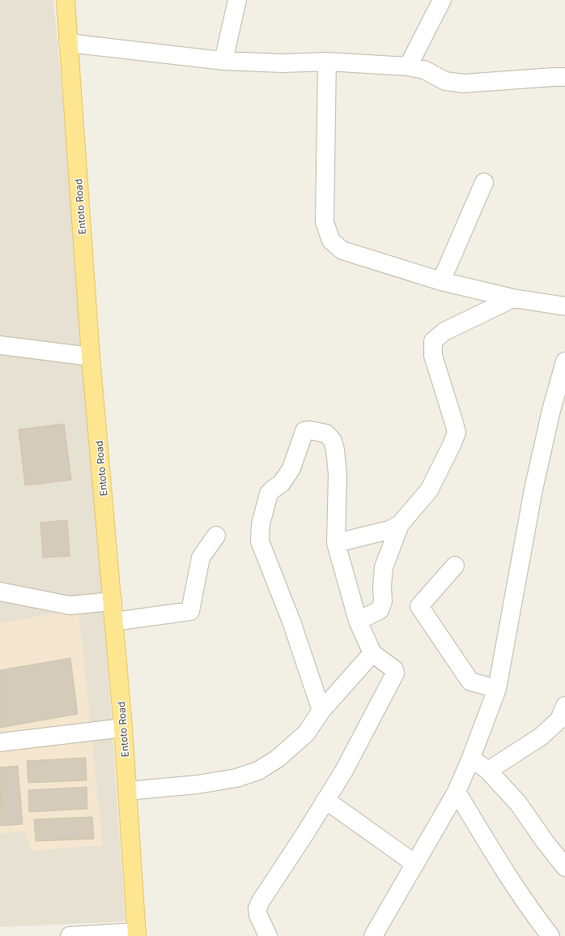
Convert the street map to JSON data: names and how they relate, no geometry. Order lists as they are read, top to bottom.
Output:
{
  "streets": {
    "main road": ["Entoto Road"]
  }
}
